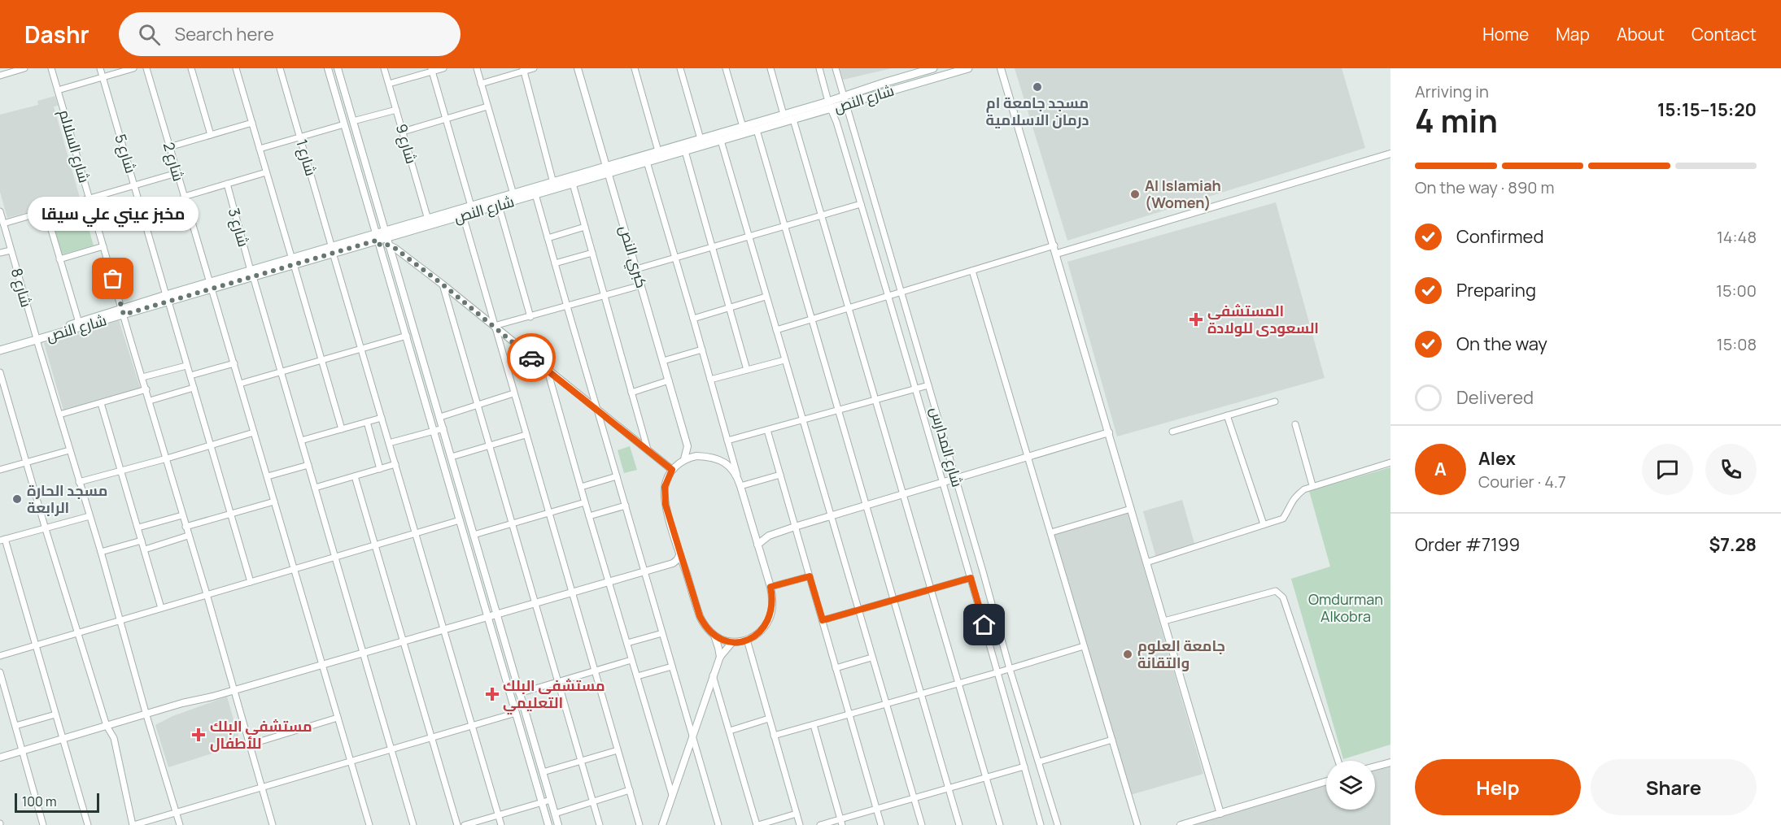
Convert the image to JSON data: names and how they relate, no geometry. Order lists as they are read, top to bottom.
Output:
{
  "streets": {
    "main road": ["شارع النص"],
    "street": [
      "شارع 9",
      "شارع السلالم",
      "شارع 5",
      "شارع 1",
      "شارع 2",
      "شارع 3",
      "كبري النص",
      "شارع 8",
      "شارع المدارس"
    ]
  },
  "crossings": [
    ["شارع النص", "شارع 9"],
    ["شارع النص", "شارع السلالم"],
    ["شارع النص", "شارع 5"],
    ["شارع النص", "شارع 1"],
    ["شارع النص", "شارع 2"],
    ["شارع النص", "شارع 3"],
    ["شارع النص", "كبري النص"],
    ["شارع النص", "شارع 8"],
    ["شارع النص", "شارع المدارس"]
  ],
  "parks": ["Omdurman Alkobra"],
  "places": {
    "other": [
      "مسجد جامعة ام درمان الاسلامية",
      "Al Islamiah (Women)",
      "مخبز عيني علي سيقا",
      "مسجد الحارة الرابعة",
      "جامعة العلوم والتقانة"
    ],
    "health": ["المستشفى السعودى للولادة", "مستشفى البلك التعليمي", "مستشفى البلك للأطفال"]
  },
  "scale_bar": "100 m",
  "page": {
    "header": "Dashr",
    "search": "Search here",
    "nav": [
      "Home",
      "Map",
      "About",
      "Contact"
    ],
    "heading": ["4 min", "Arriving in", "15:15–15:20"],
    "panel": [
      "Alex",
      "Courier · 4.7",
      "Order #7199",
      "$7.28"
    ],
    "bar": "On the way · 890 m",
    "bubble": "مخبز عيني علي سيقا",
    "list": [
      ["Confirmed", "14:48"],
      ["Preparing", "15:00"],
      ["On the way", "15:08"],
      "Delivered"
    ],
    "round": "A",
    "buttons": ["Help", "Share"],
    "scale": "100 m"
  }
}
